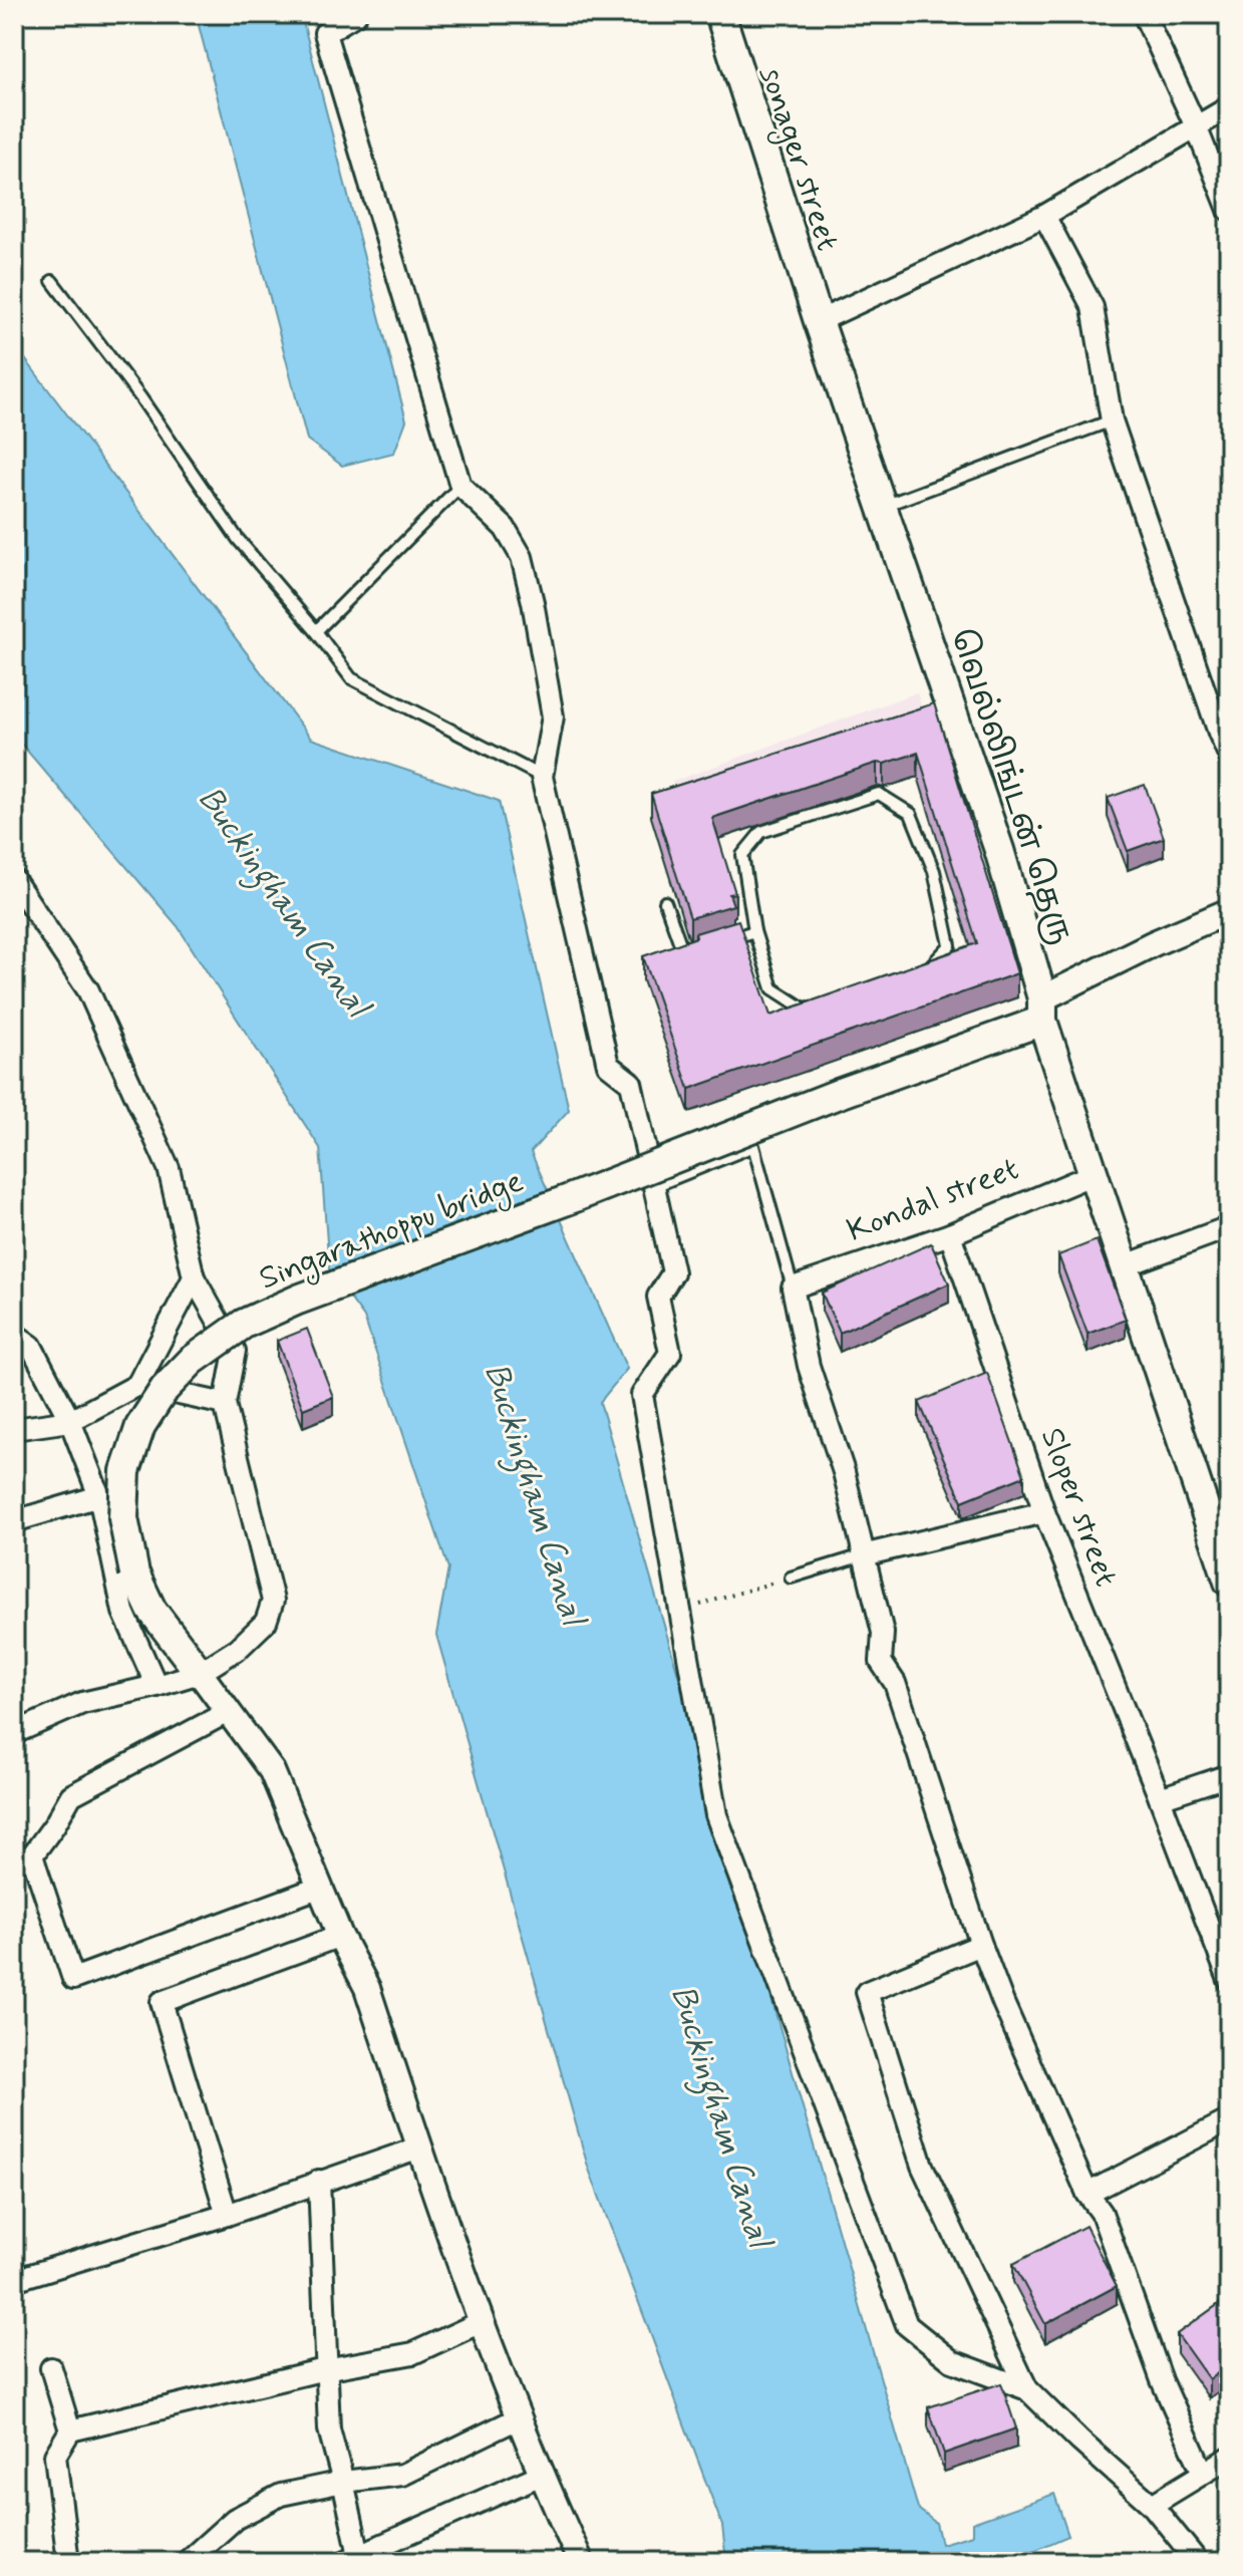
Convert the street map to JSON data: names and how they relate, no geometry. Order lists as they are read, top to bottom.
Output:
{
  "streets": {
    "main road": ["வெல்லிங்டன் தெரு", "Singarathoppu bridge"],
    "street": ["sonager street", "Kondal street", "Sloper street"]
  },
  "crossings": [
    ["sonager street", "வெல்லிங்டன் தெரு"],
    ["வெல்லிங்டன் தெரு", "Kondal street"],
    ["வெல்லிங்டன் தெரு", "Singarathoppu bridge"],
    ["Kondal street", "Sloper street"]
  ],
  "water": ["Buckingham Canal"]
}
